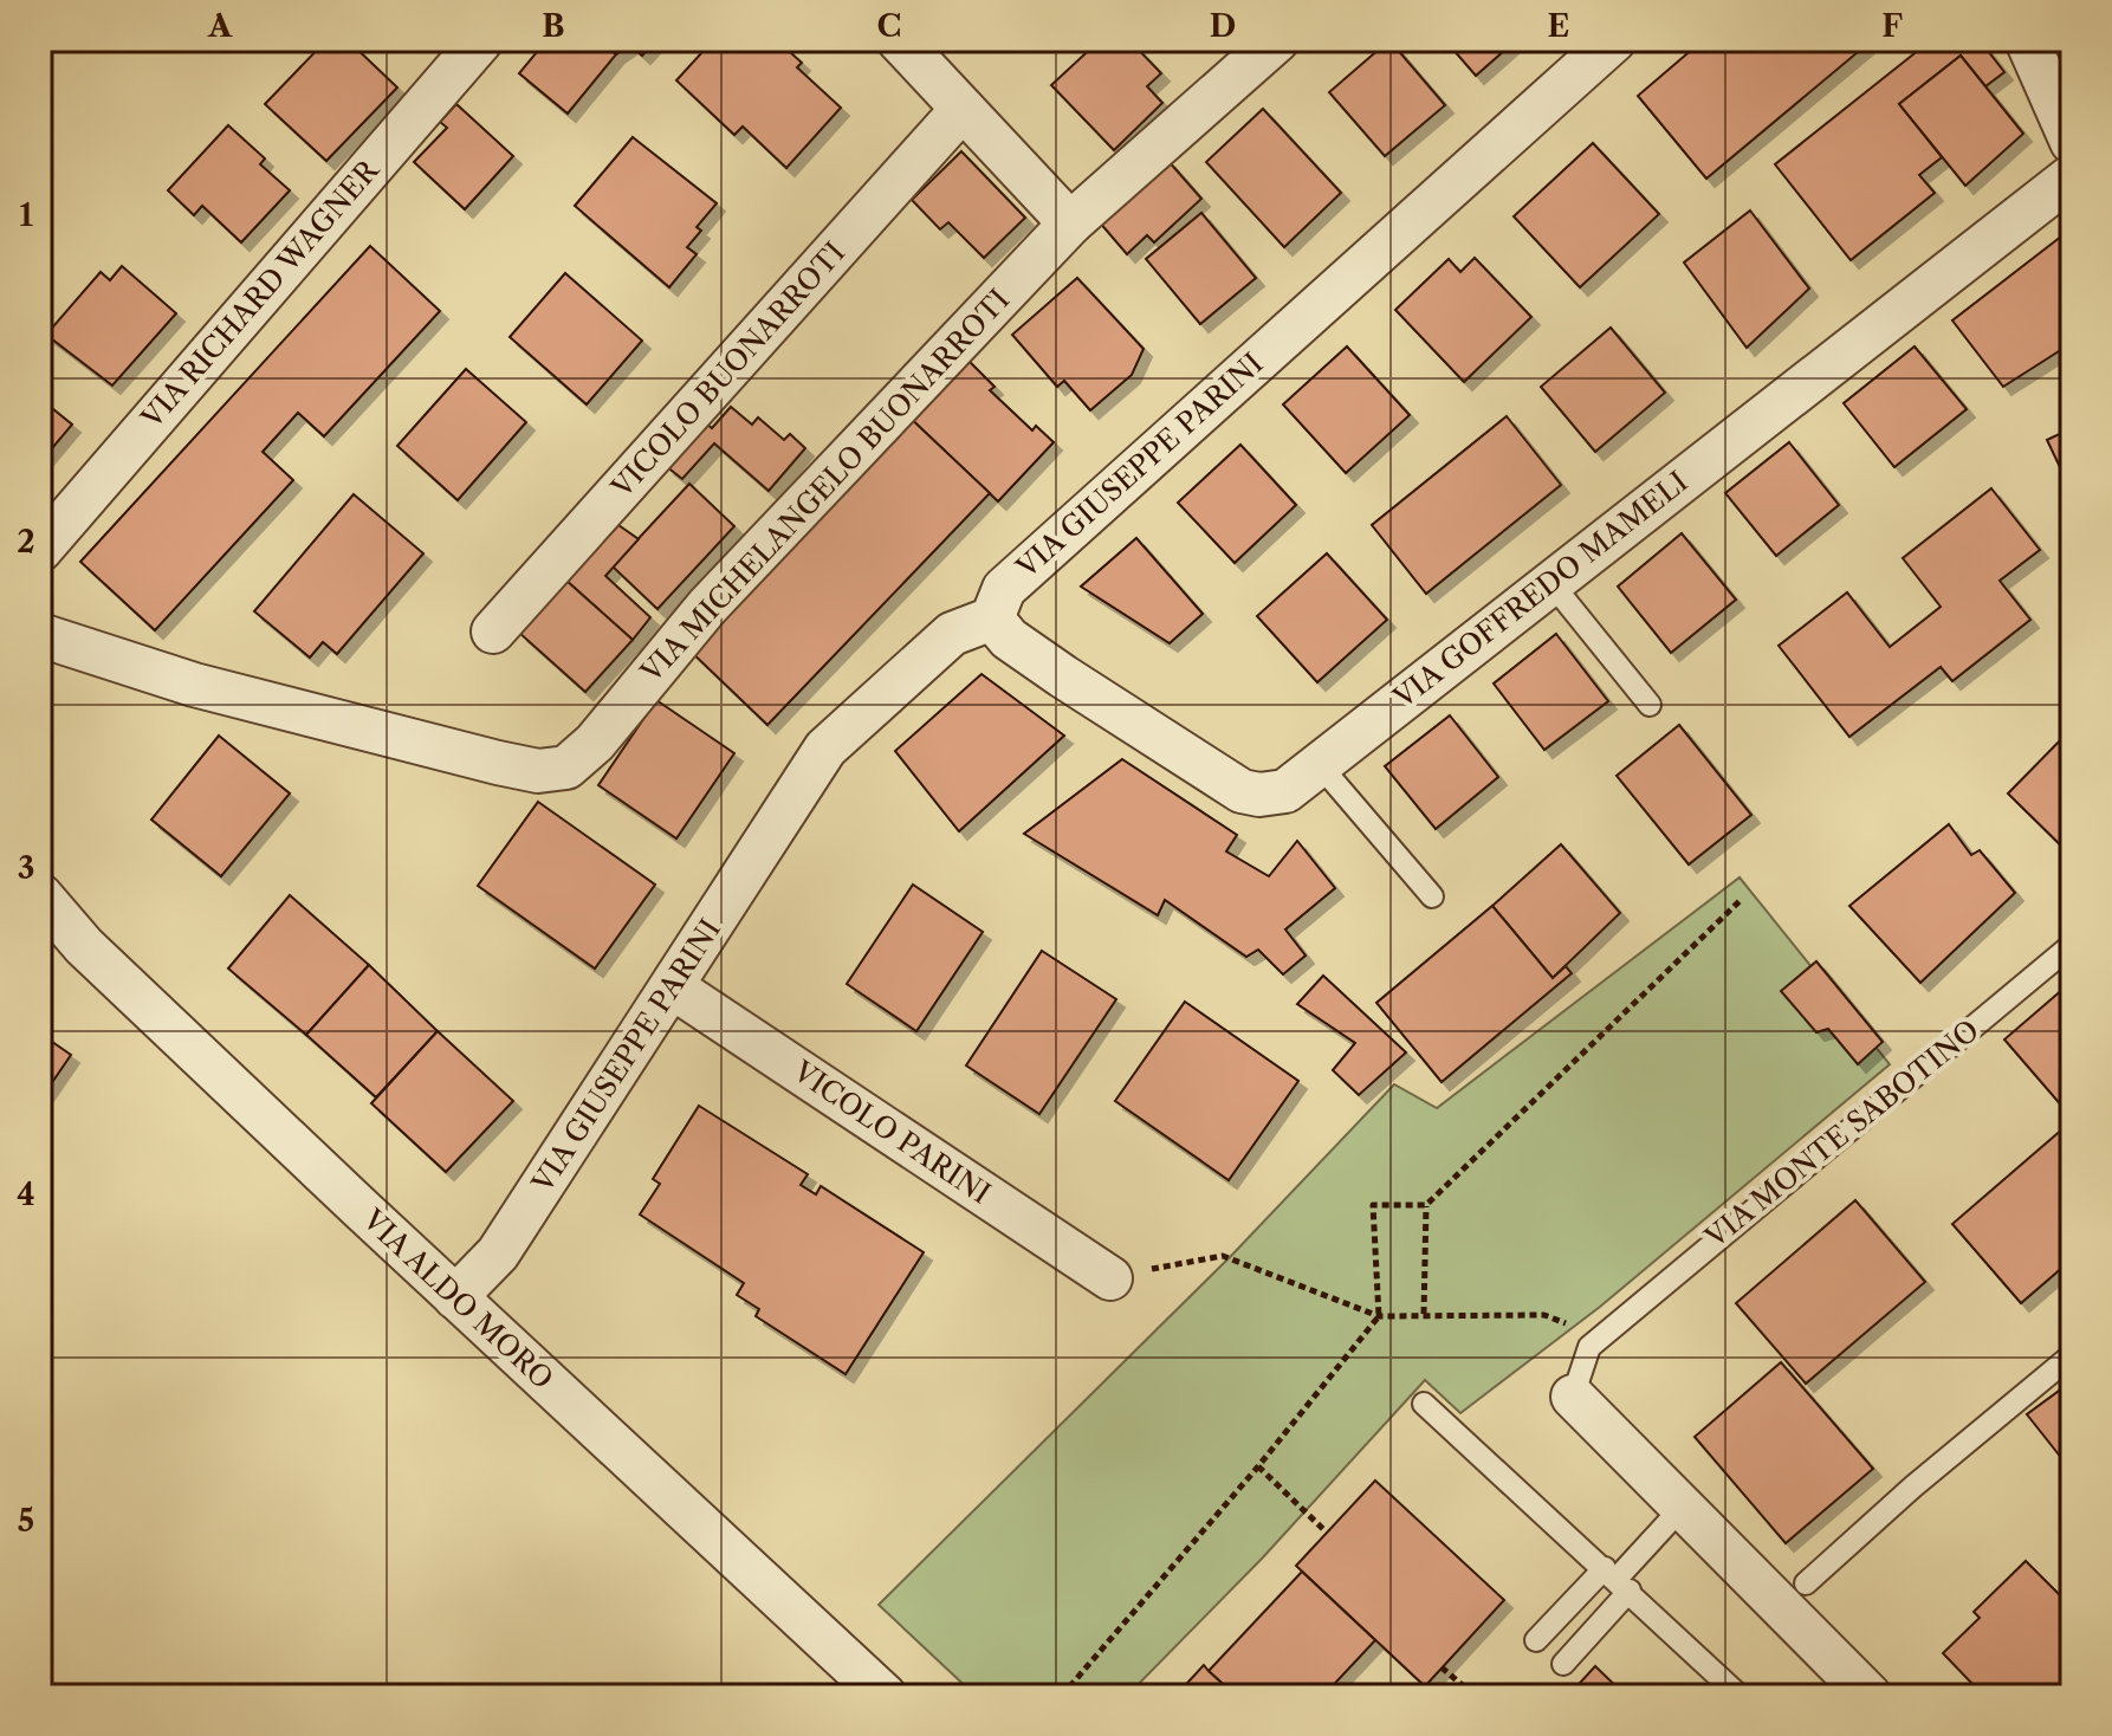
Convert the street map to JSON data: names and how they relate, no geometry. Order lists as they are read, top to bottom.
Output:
{
  "streets": {
    "street": [
      "VIA RICHARD WAGNER",
      "VICOLO BUONARROTI",
      "VIA GIUSEPPE PARINI",
      "VIA MICHELANGELO BUONARROTI",
      "VIA GOFFREDO MAMELI",
      "VICOLO PARINI",
      "VIA ALDO MORO"
    ],
    "lane": ["VIA MONTE SABOTINO"]
  },
  "crossings": [
    ["VIA GIUSEPPE PARINI", "VIA GOFFREDO MAMELI"],
    ["VIA GIUSEPPE PARINI", "VICOLO PARINI"],
    ["VIA GIUSEPPE PARINI", "VIA ALDO MORO"]
  ],
  "grid": {
    "columns": [
      "A",
      "B",
      "C",
      "D",
      "E",
      "F"
    ],
    "rows": [
      "1",
      "2",
      "3",
      "4",
      "5"
    ]
  }
}
